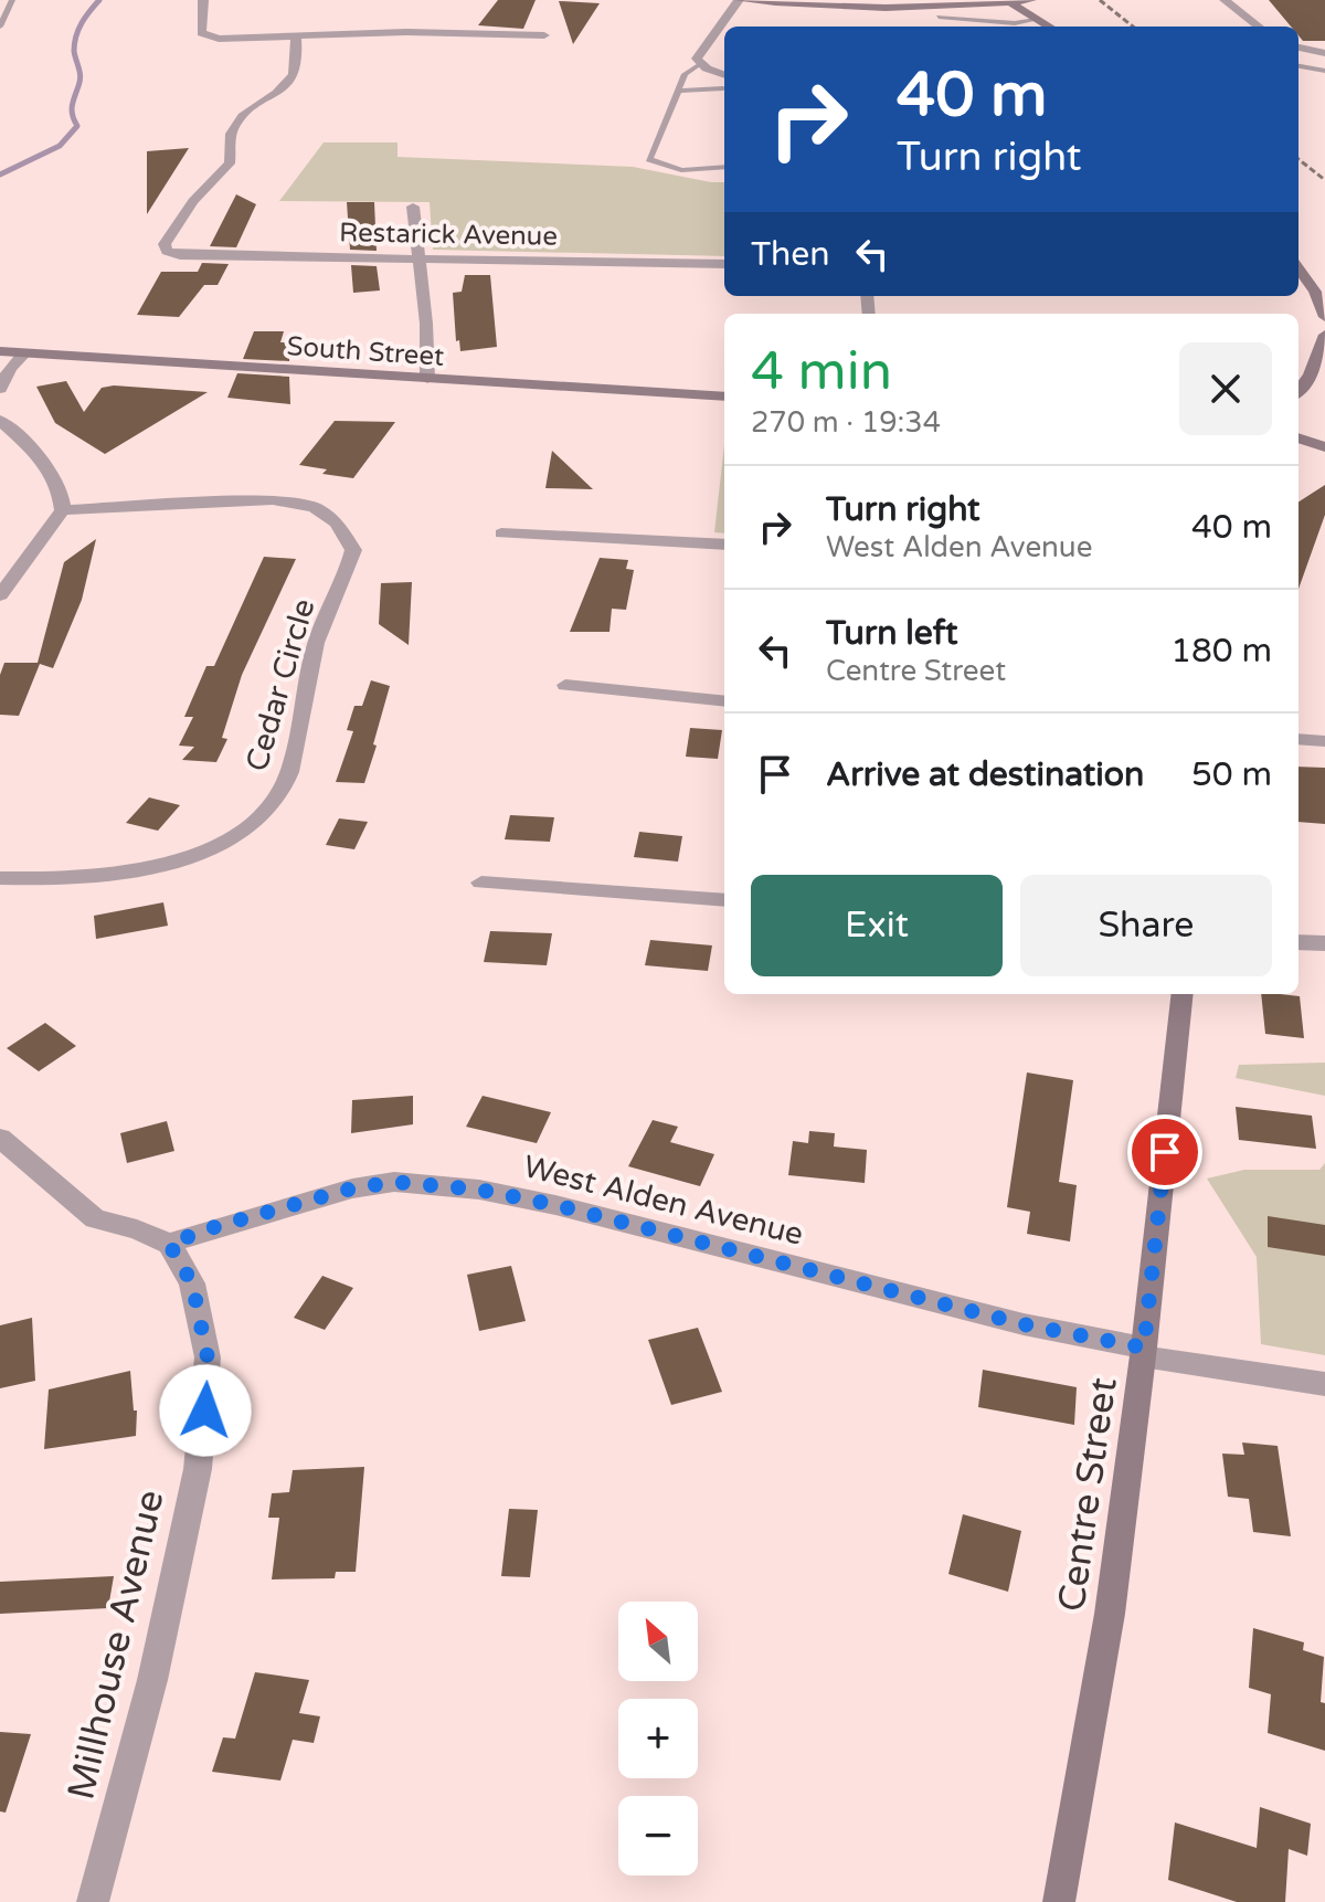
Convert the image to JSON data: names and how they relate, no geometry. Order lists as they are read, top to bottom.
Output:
{
  "streets": {
    "main road": ["South Street", "Centre Street"],
    "street": [
      "Restarick Avenue",
      "Cedar Circle",
      "West Alden Avenue",
      "Millhouse Avenue"
    ]
  },
  "crossings": [
    ["West Alden Avenue", "Centre Street"],
    ["West Alden Avenue", "Millhouse Avenue"]
  ],
  "north": "top left",
  "page": {
    "turn": ["40 m", "Turn right"],
    "then": "Then",
    "heading": ["4 min", "270 m · 19:34"],
    "list": [
      {
        "name": "Turn right",
        "note": "West Alden Avenue",
        "value": "40 m"
      },
      {
        "name": "Turn left",
        "note": "Centre Street",
        "value": "180 m"
      },
      {
        "name": "Arrive at destination",
        "value": "50 m"
      }
    ],
    "buttons": ["Exit", "Share"],
    "map_buttons": ["+", "−"]
  }
}
